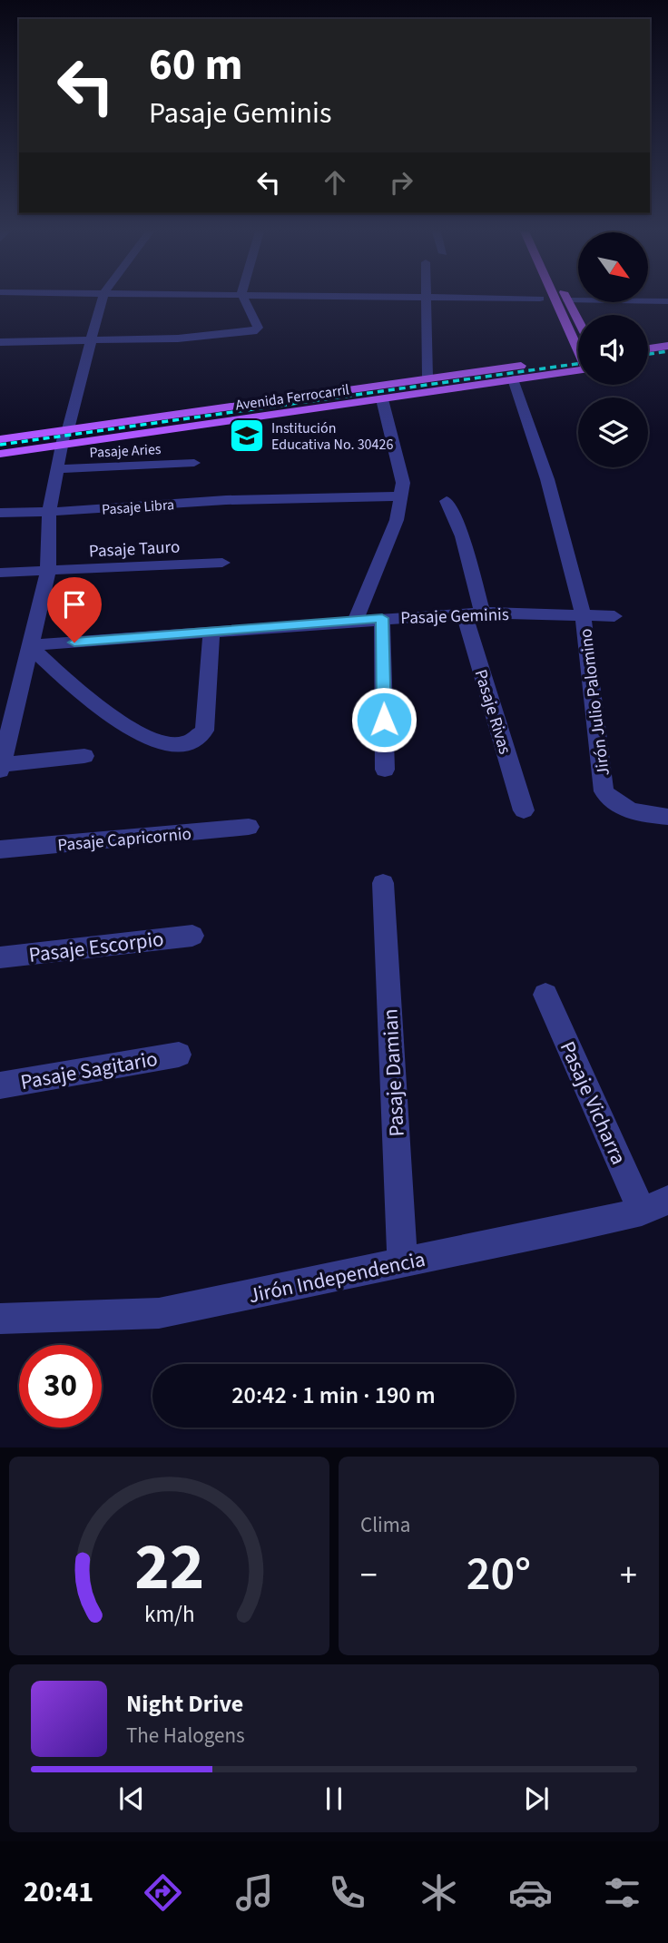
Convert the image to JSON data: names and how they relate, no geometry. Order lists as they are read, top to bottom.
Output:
{
  "streets": {
    "main road": ["Avenida Ferrocarril"],
    "street": [
      "Pasaje Aries",
      "Pasaje Libra",
      "Pasaje Tauro",
      "Pasaje Geminis",
      "Jirón Julio Palomino",
      "Pasaje Rivas",
      "Pasaje Capricornio",
      "Pasaje Escorpio",
      "Pasaje Sagitario",
      "Pasaje Damian",
      "Pasaje Vicharra",
      "Jirón Independencia"
    ]
  },
  "crossings": [
    ["Avenida Ferrocarril", "Jirón Julio Palomino"],
    ["Pasaje Geminis", "Jirón Julio Palomino"],
    ["Pasaje Geminis", "Pasaje Rivas"],
    ["Pasaje Damian", "Jirón Independencia"],
    ["Pasaje Vicharra", "Jirón Independencia"]
  ],
  "places": {
    "school or university": ["Institución Educativa No. 30426"]
  },
  "north": "bottom right",
  "page": {
    "turn": ["60 m", "Pasaje Geminis"],
    "limit": "30",
    "trip": "20:42 · 1 min · 190 m",
    "tile": "Clima",
    "heat": ["−", "20°", "+"],
    "song": ["Night Drive", "The Halogens"],
    "tabs": "20:41",
    "gauge": ["22", "km/h"]
  }
}
